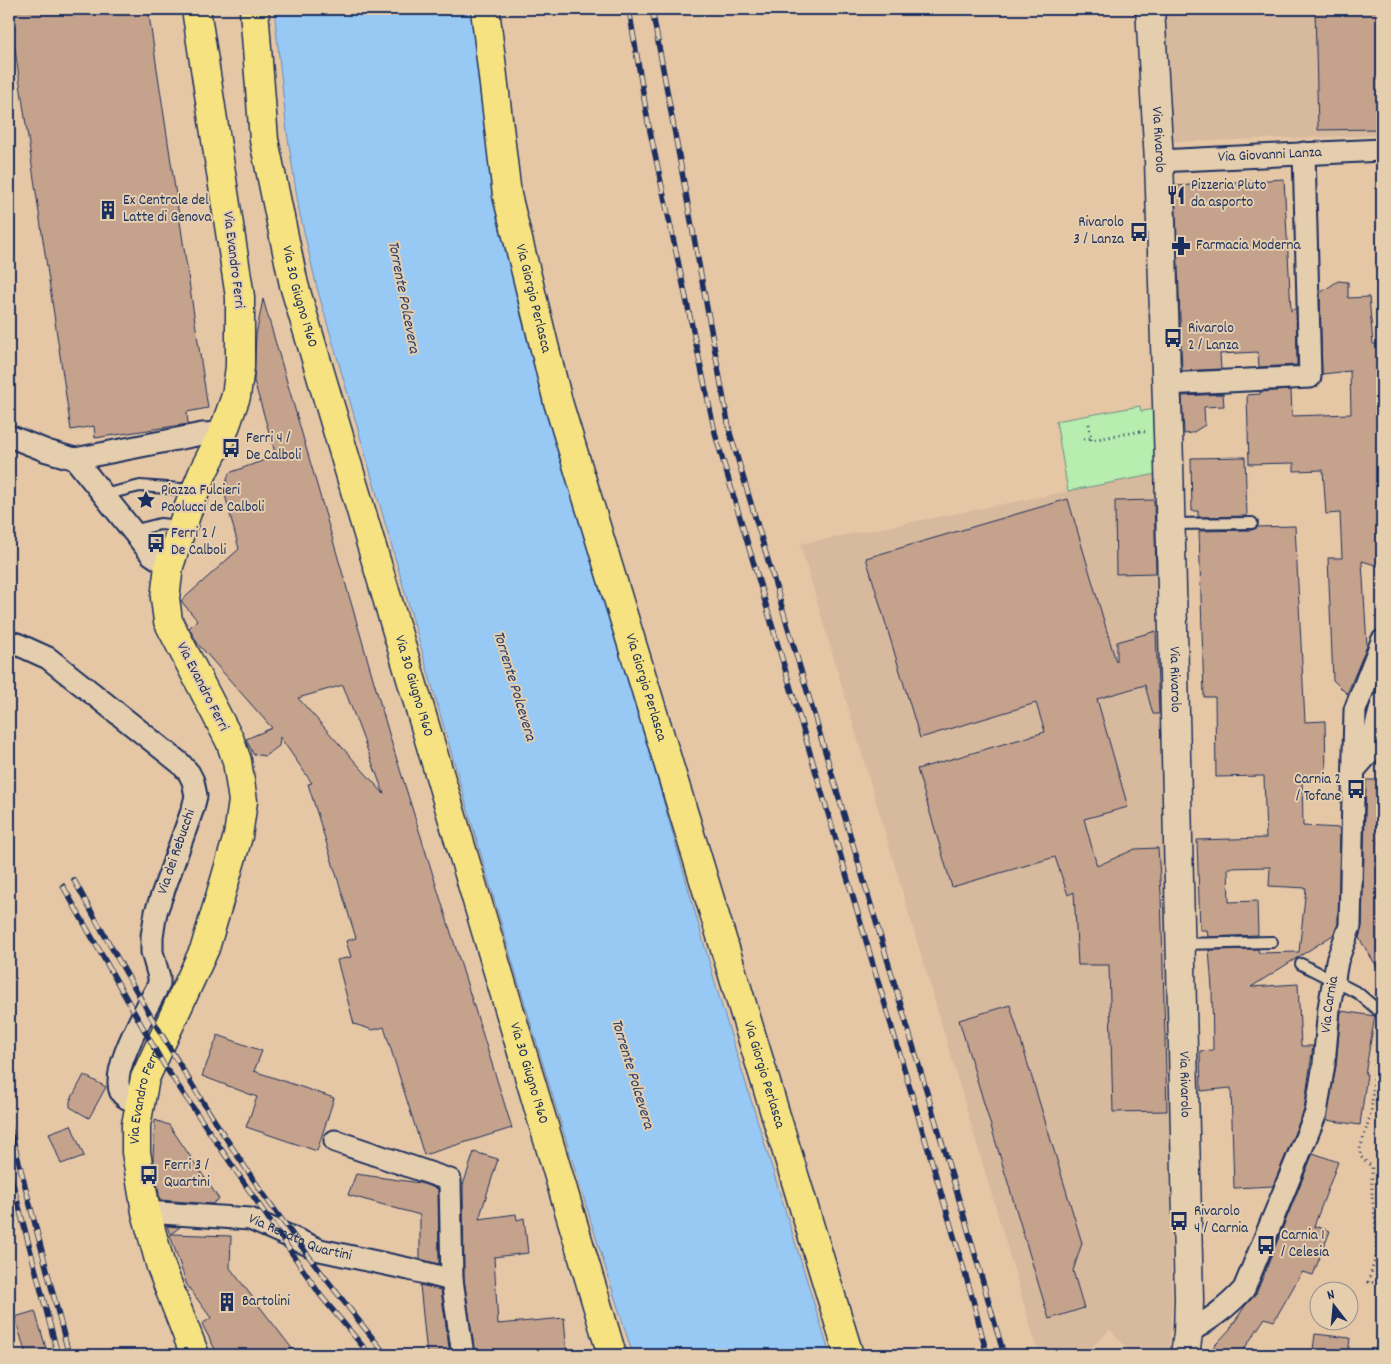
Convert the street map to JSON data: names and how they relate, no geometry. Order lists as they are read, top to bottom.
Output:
{
  "streets": {
    "main road": [
      "Via Rivarolo",
      "Via Evandro Ferri",
      "Via 30 Giugno 1960",
      "Via Giorgio Perlasca"
    ],
    "street": [
      "Via Giovanni Lanza",
      "Via dei Rebucchi",
      "Via Carnia",
      "Via Renato Quartini"
    ]
  },
  "crossings": [
    ["Via Rivarolo", "Via Giovanni Lanza"],
    ["Via Rivarolo", "Via Carnia"],
    ["Via Evandro Ferri", "Via dei Rebucchi"],
    ["Via Evandro Ferri", "Via Renato Quartini"]
  ],
  "water": ["Torrente Polcevera"],
  "places": {
    "restaurant": ["Pizzeria Pluto da asporto"],
    "building": ["Ex Centrale del Latte di Genova", "Bartolini"],
    "bus stop": [
      "Rivarolo 3 / Lanza",
      "Rivarolo 2 / Lanza",
      "Ferri 4 / De Calboli",
      "Ferri 2 / De Calboli",
      "Carnia 2 / Tofane",
      "Ferri 3 / Quartini",
      "Rivarolo 4 / Carnia",
      "Carnia 1 / Celesia"
    ],
    "pharmacy": ["Farmacia Moderna"],
    "place": ["Piazza Fulcieri Paolucci de Calboli"]
  },
  "north": "top"
}
